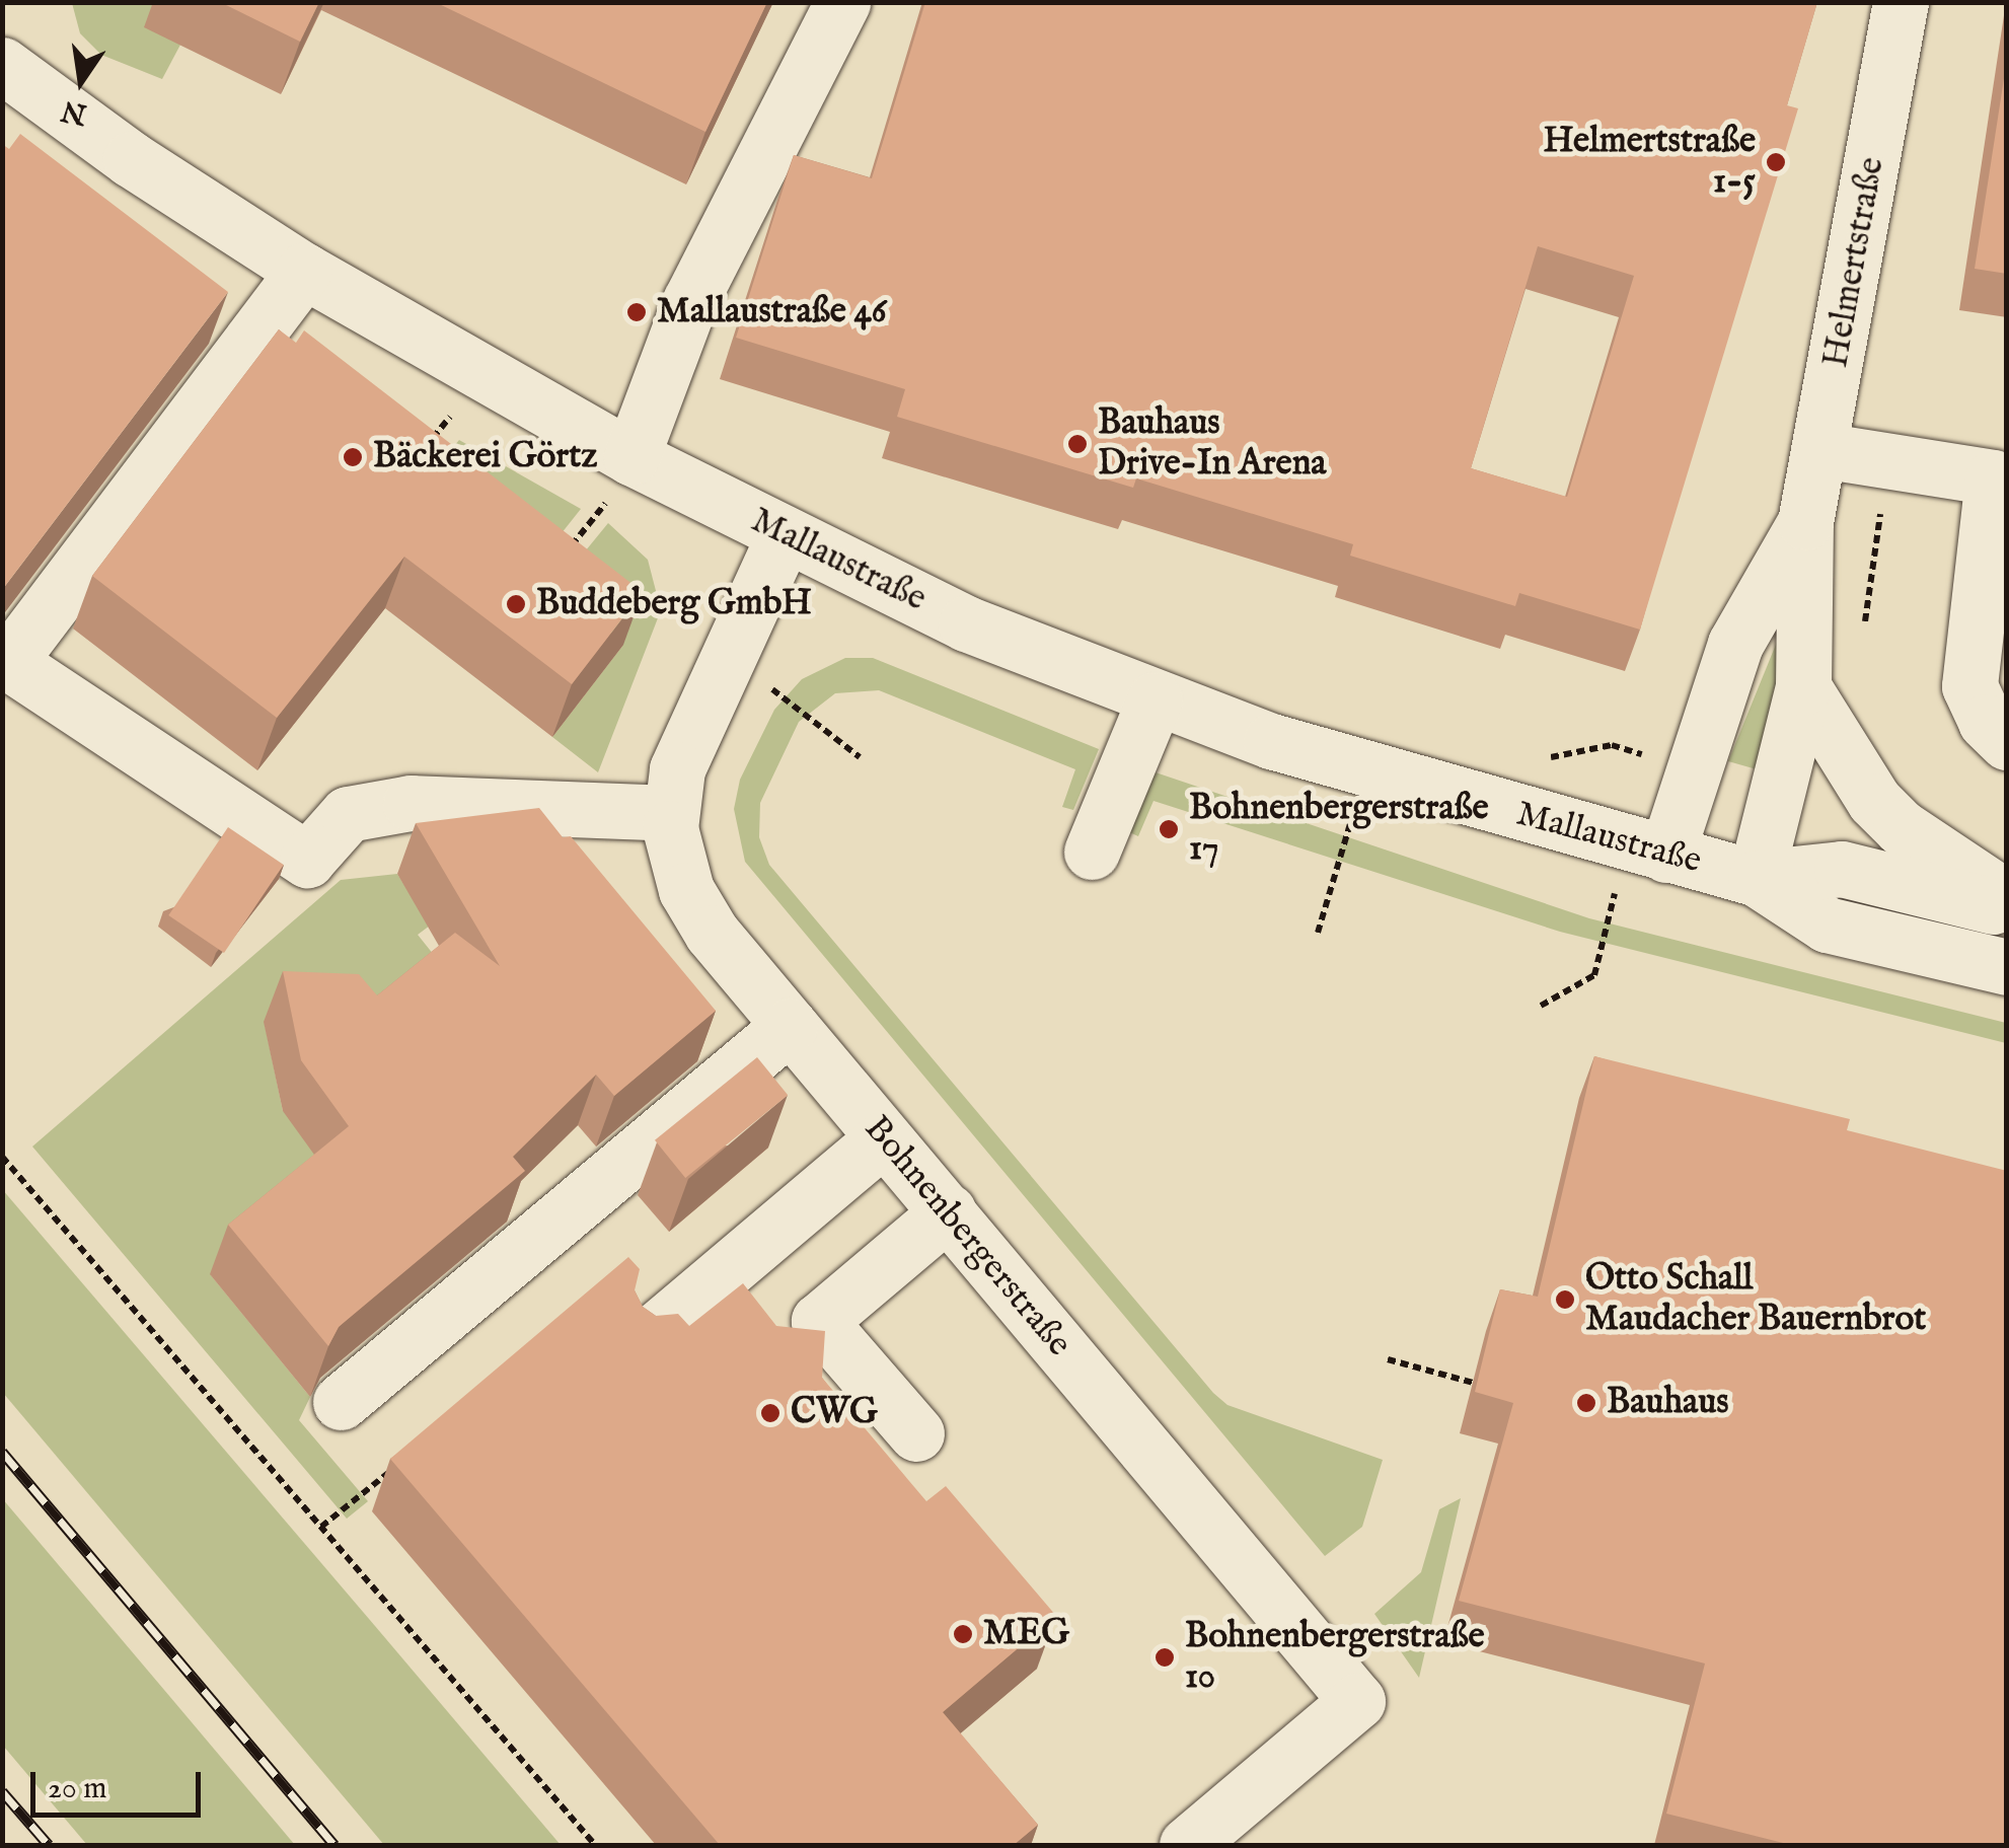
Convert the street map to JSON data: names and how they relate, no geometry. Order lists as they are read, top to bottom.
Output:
{
  "streets": {
    "street": ["Helmertstraße", "Mallaustraße", "Bohnenbergerstraße"]
  },
  "crossings": [
    ["Helmertstraße", "Mallaustraße"],
    ["Mallaustraße", "Bohnenbergerstraße"]
  ],
  "places": [
    "Helmertstraße 1-5",
    "Mallaustraße 46",
    "Bauhaus Drive-In Arena",
    "Bäckerei Görtz",
    "Buddeberg GmbH",
    "Bohnenbergerstraße 17",
    "Otto Schall Maudacher Bauernbrot",
    "Bauhaus",
    "CWG",
    "MEG",
    "Bohnenbergerstraße 10"
  ],
  "scale_bar": "20 m",
  "north": "bottom"
}
